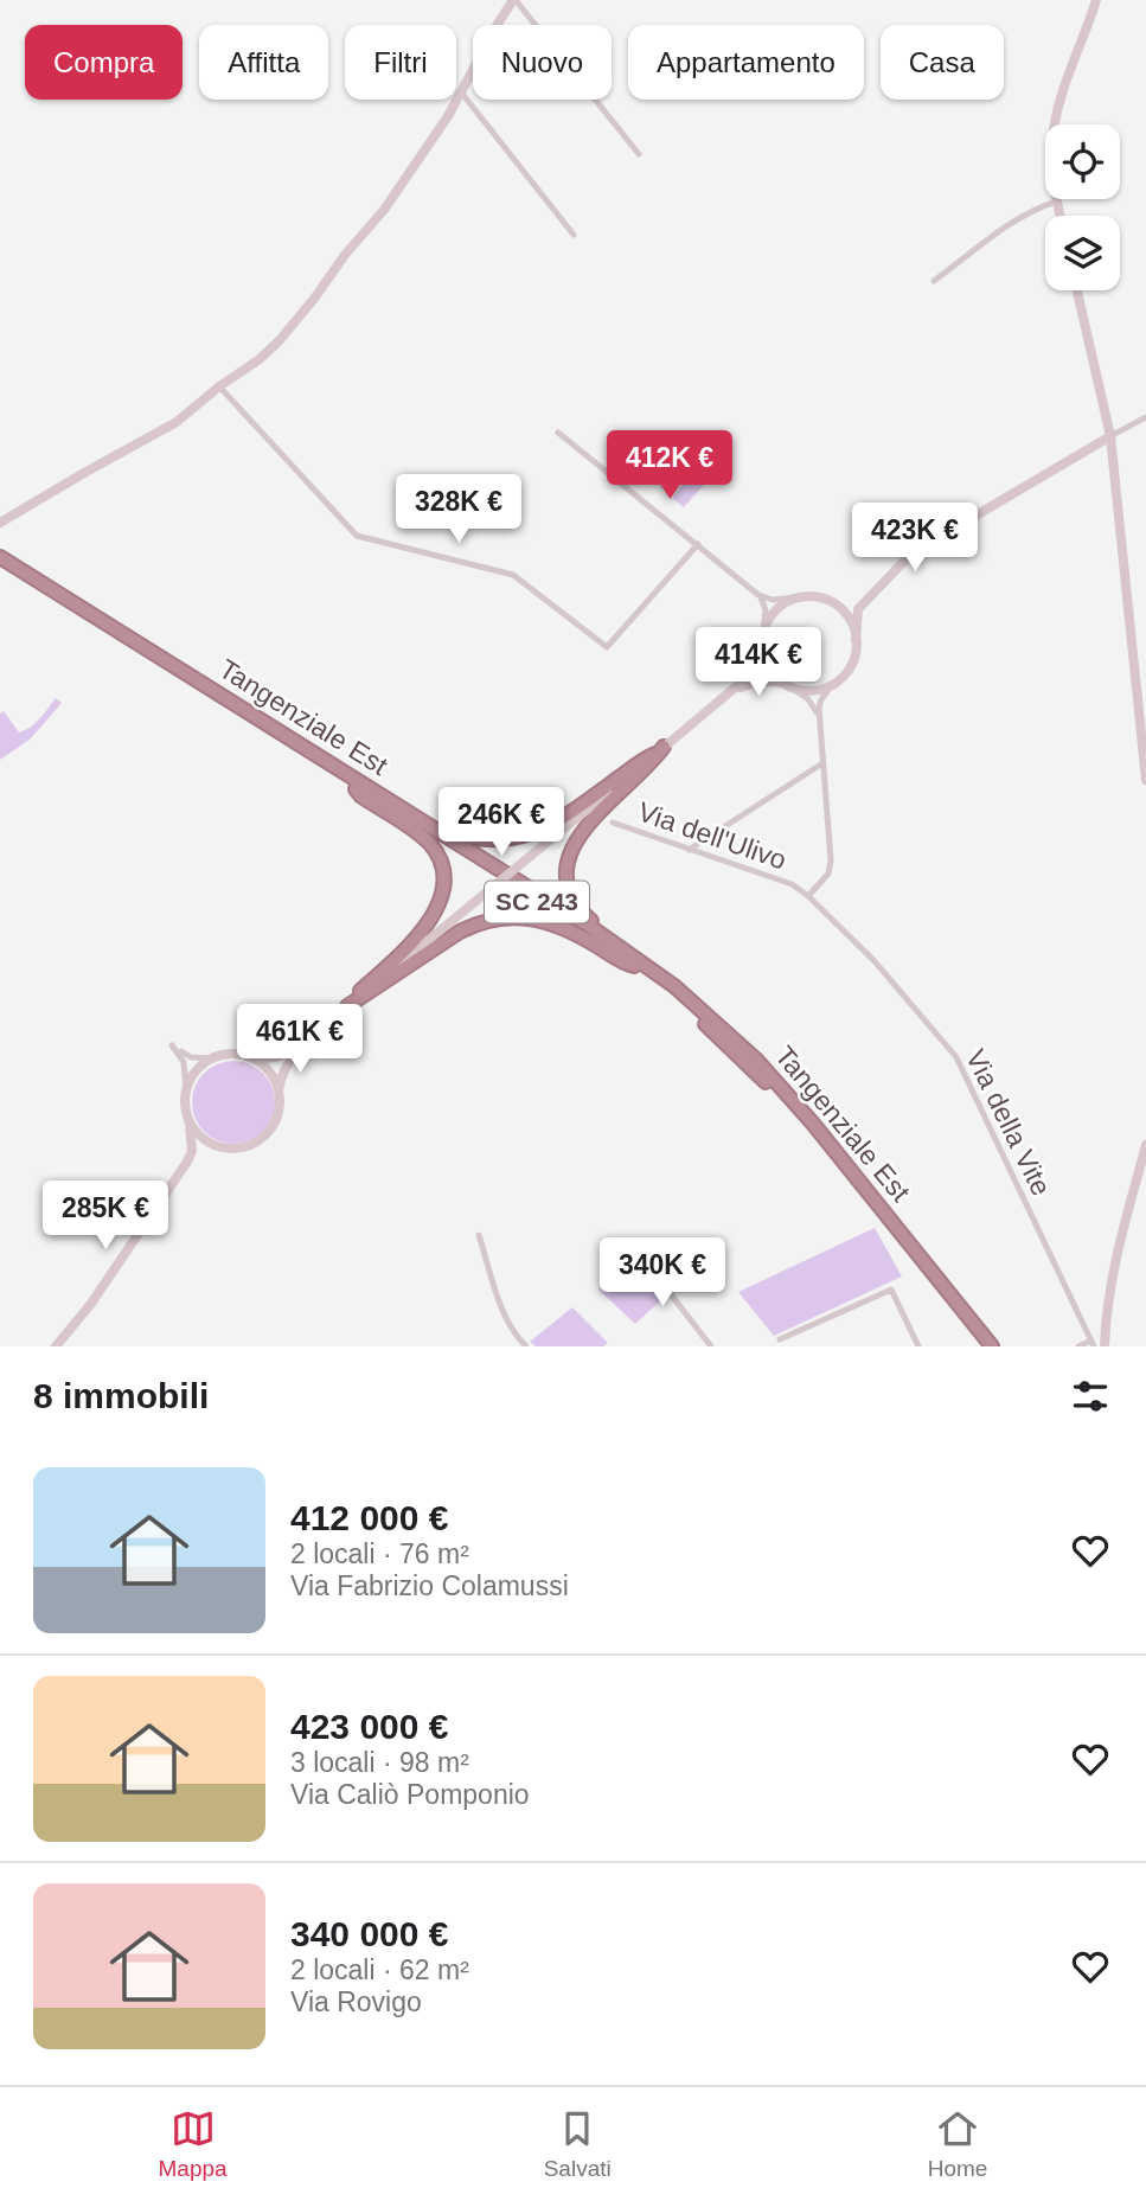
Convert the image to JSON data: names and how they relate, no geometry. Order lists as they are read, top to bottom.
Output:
{
  "streets": {
    "highway": ["Tangenziale Est", "SC 243"],
    "street": ["Via dell'Ulivo", "Via della Vite"]
  },
  "crossings": [
    ["Via dell'Ulivo", "Via della Vite"]
  ],
  "page": {
    "chip": [
      "Compra",
      "Affitta",
      "Filtri",
      "Nuovo",
      "Appartamento",
      "Casa"
    ],
    "price": [
      "412K €",
      "328K €",
      "423K €",
      "414K €",
      "246K €",
      "461K €",
      "285K €",
      "340K €"
    ],
    "heading": "8 immobili",
    "list": [
      {
        "name": "412 000 €",
        "note": "2 locali · 76 m² · Via Fabrizio Colamussi"
      },
      {
        "name": "423 000 €",
        "note": "3 locali · 98 m² · Via Caliò Pomponio"
      },
      {
        "name": "340 000 €",
        "note": "2 locali · 62 m² · Via Rovigo"
      }
    ],
    "tabs": ["Mappa", "Salvati", "Home"]
  }
}
